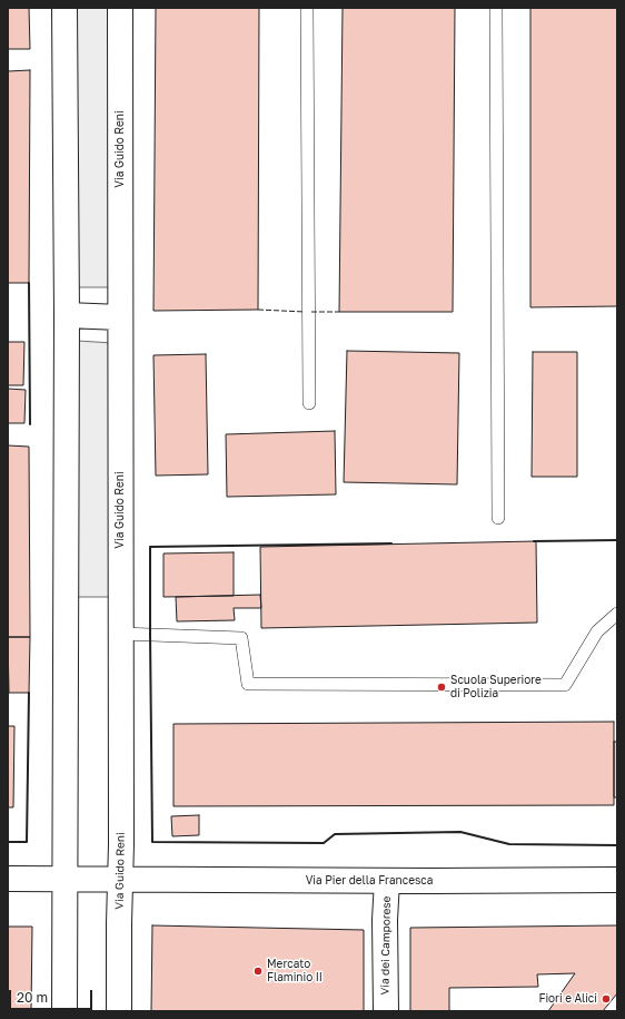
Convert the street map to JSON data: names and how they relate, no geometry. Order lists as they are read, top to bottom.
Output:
{
  "streets": {
    "street": ["Via Guido Reni", "Via Pier della Francesca", "Via dei Camporese"]
  },
  "crossings": [
    ["Via Guido Reni", "Via Pier della Francesca"],
    ["Via Pier della Francesca", "Via dei Camporese"]
  ],
  "places": ["Scuola Superiore di Polizia", "Mercato Flaminio II", "Fiori e Alici"],
  "scale_bar": "20 m"
}
